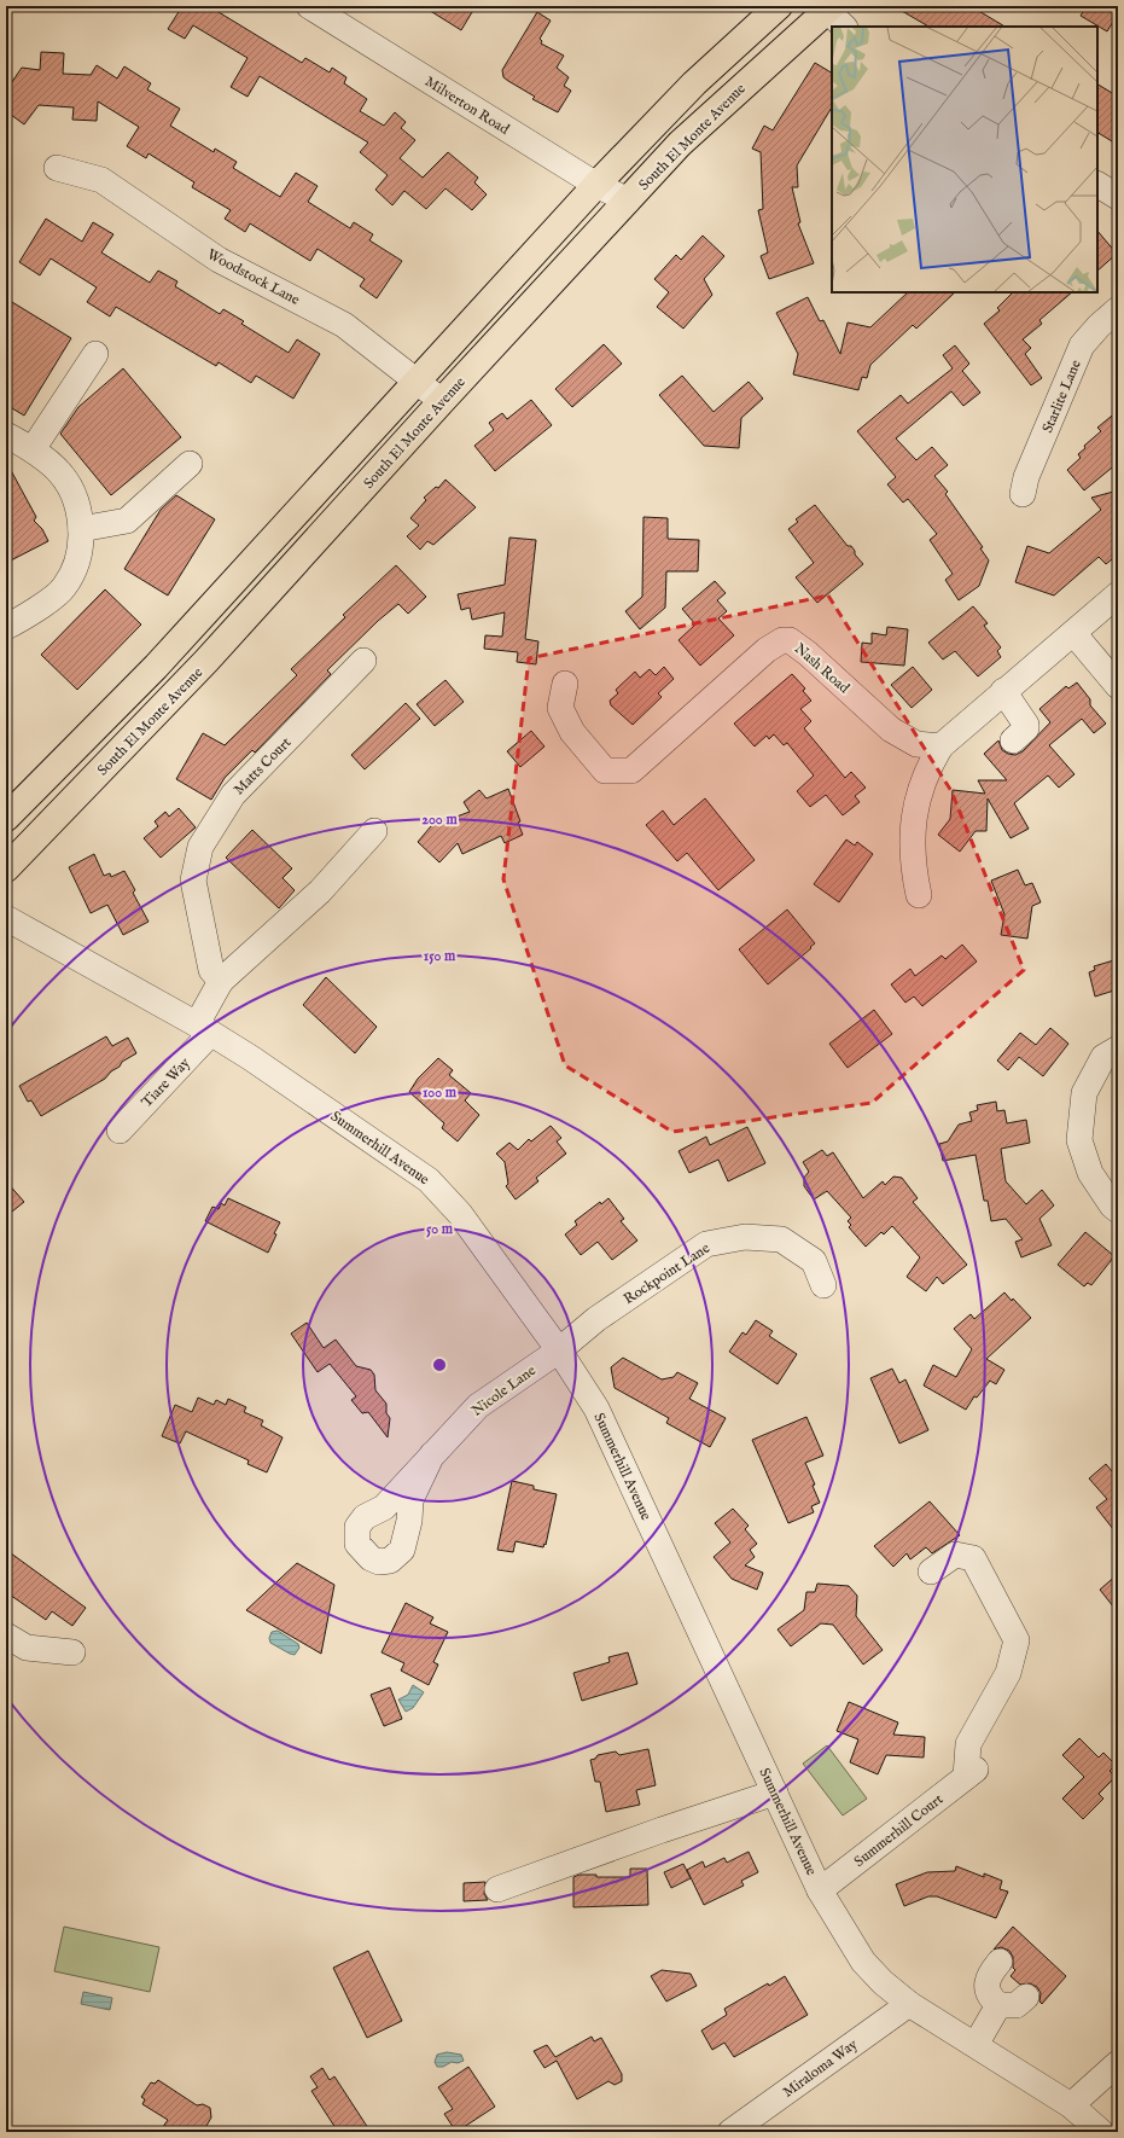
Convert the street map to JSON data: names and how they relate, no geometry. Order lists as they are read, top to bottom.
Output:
{
  "streets": {
    "main road": ["South El Monte Avenue"],
    "street": [
      "Milverton Road",
      "Woodstock Lane",
      "Starlite Lane",
      "Nash Road",
      "Matts Court",
      "Tiare Way",
      "Summerhill Avenue",
      "Rockpoint Lane",
      "Nicole Lane",
      "Summerhill Court",
      "Miraloma Way"
    ]
  },
  "crossings": [
    ["Milverton Road", "South El Monte Avenue"],
    ["South El Monte Avenue", "Woodstock Lane"],
    ["Tiare Way", "Summerhill Avenue"],
    ["Summerhill Avenue", "Rockpoint Lane"],
    ["Summerhill Avenue", "Nicole Lane"],
    ["Summerhill Avenue", "Summerhill Court"],
    ["Summerhill Avenue", "Miraloma Way"],
    ["Rockpoint Lane", "Nicole Lane"]
  ],
  "rings": [
    "200 m",
    "150 m",
    "100 m",
    "50 m"
  ]
}
